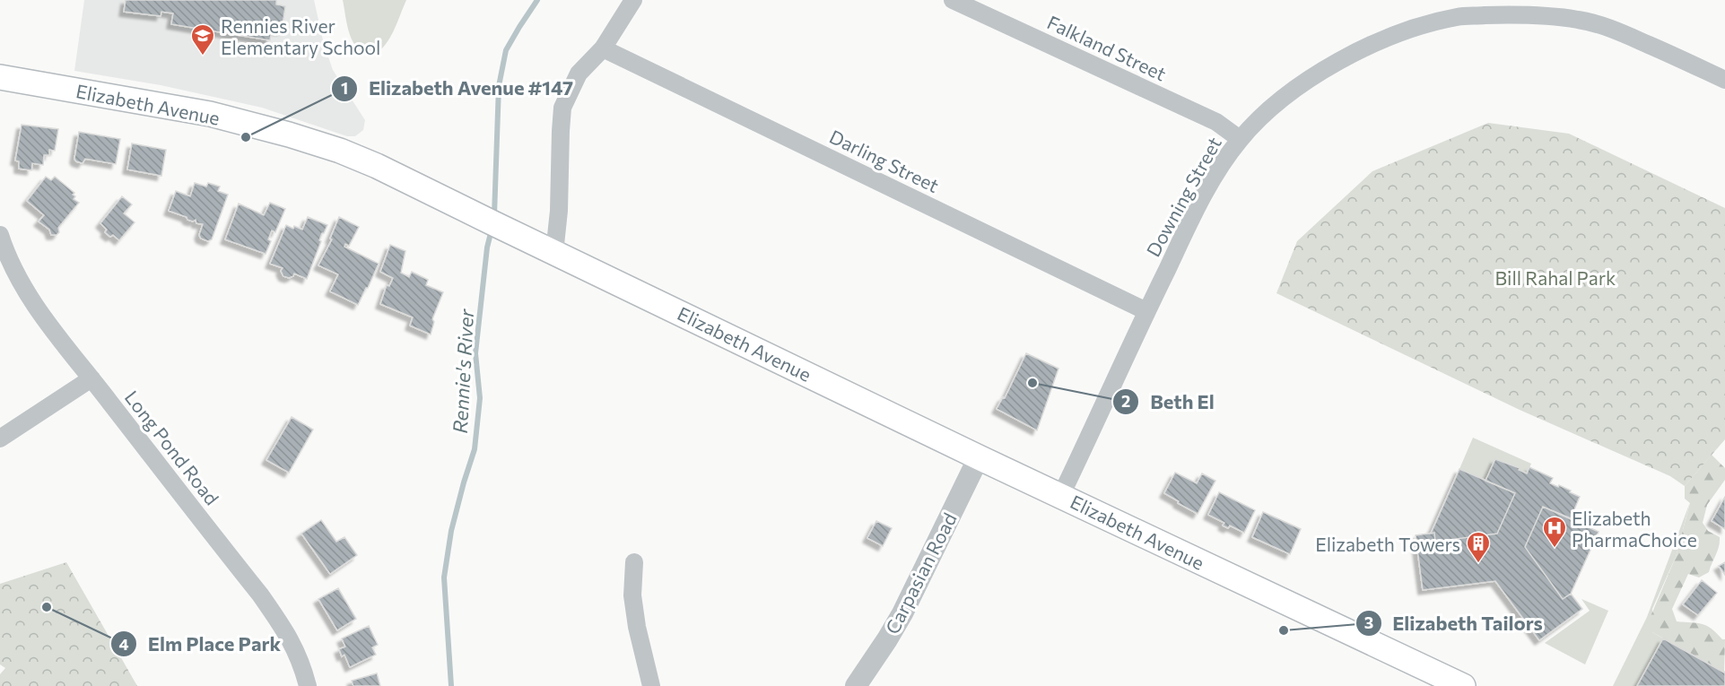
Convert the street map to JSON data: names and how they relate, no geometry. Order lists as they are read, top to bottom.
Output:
{
  "streets": {
    "main road": ["Elizabeth Avenue"],
    "street": [
      "Falkland Street",
      "Darling Street",
      "Downing Street",
      "Long Pond Road",
      "Carpasian Road"
    ]
  },
  "crossings": [
    ["Falkland Street", "Downing Street"],
    ["Elizabeth Avenue", "Downing Street"],
    ["Elizabeth Avenue", "Carpasian Road"],
    ["Darling Street", "Downing Street"]
  ],
  "water": ["Rennie's River"],
  "parks": ["Bill Rahal Park"],
  "places": {
    "school or university": ["Rennies River Elementary School"],
    "other": [
      "Elizabeth Avenue #147",
      "Beth El",
      "Elm Place Park",
      "Elizabeth Tailors"
    ],
    "hospital": ["Elizabeth PharmaChoice"],
    "building": ["Elizabeth Towers"]
  }
}
